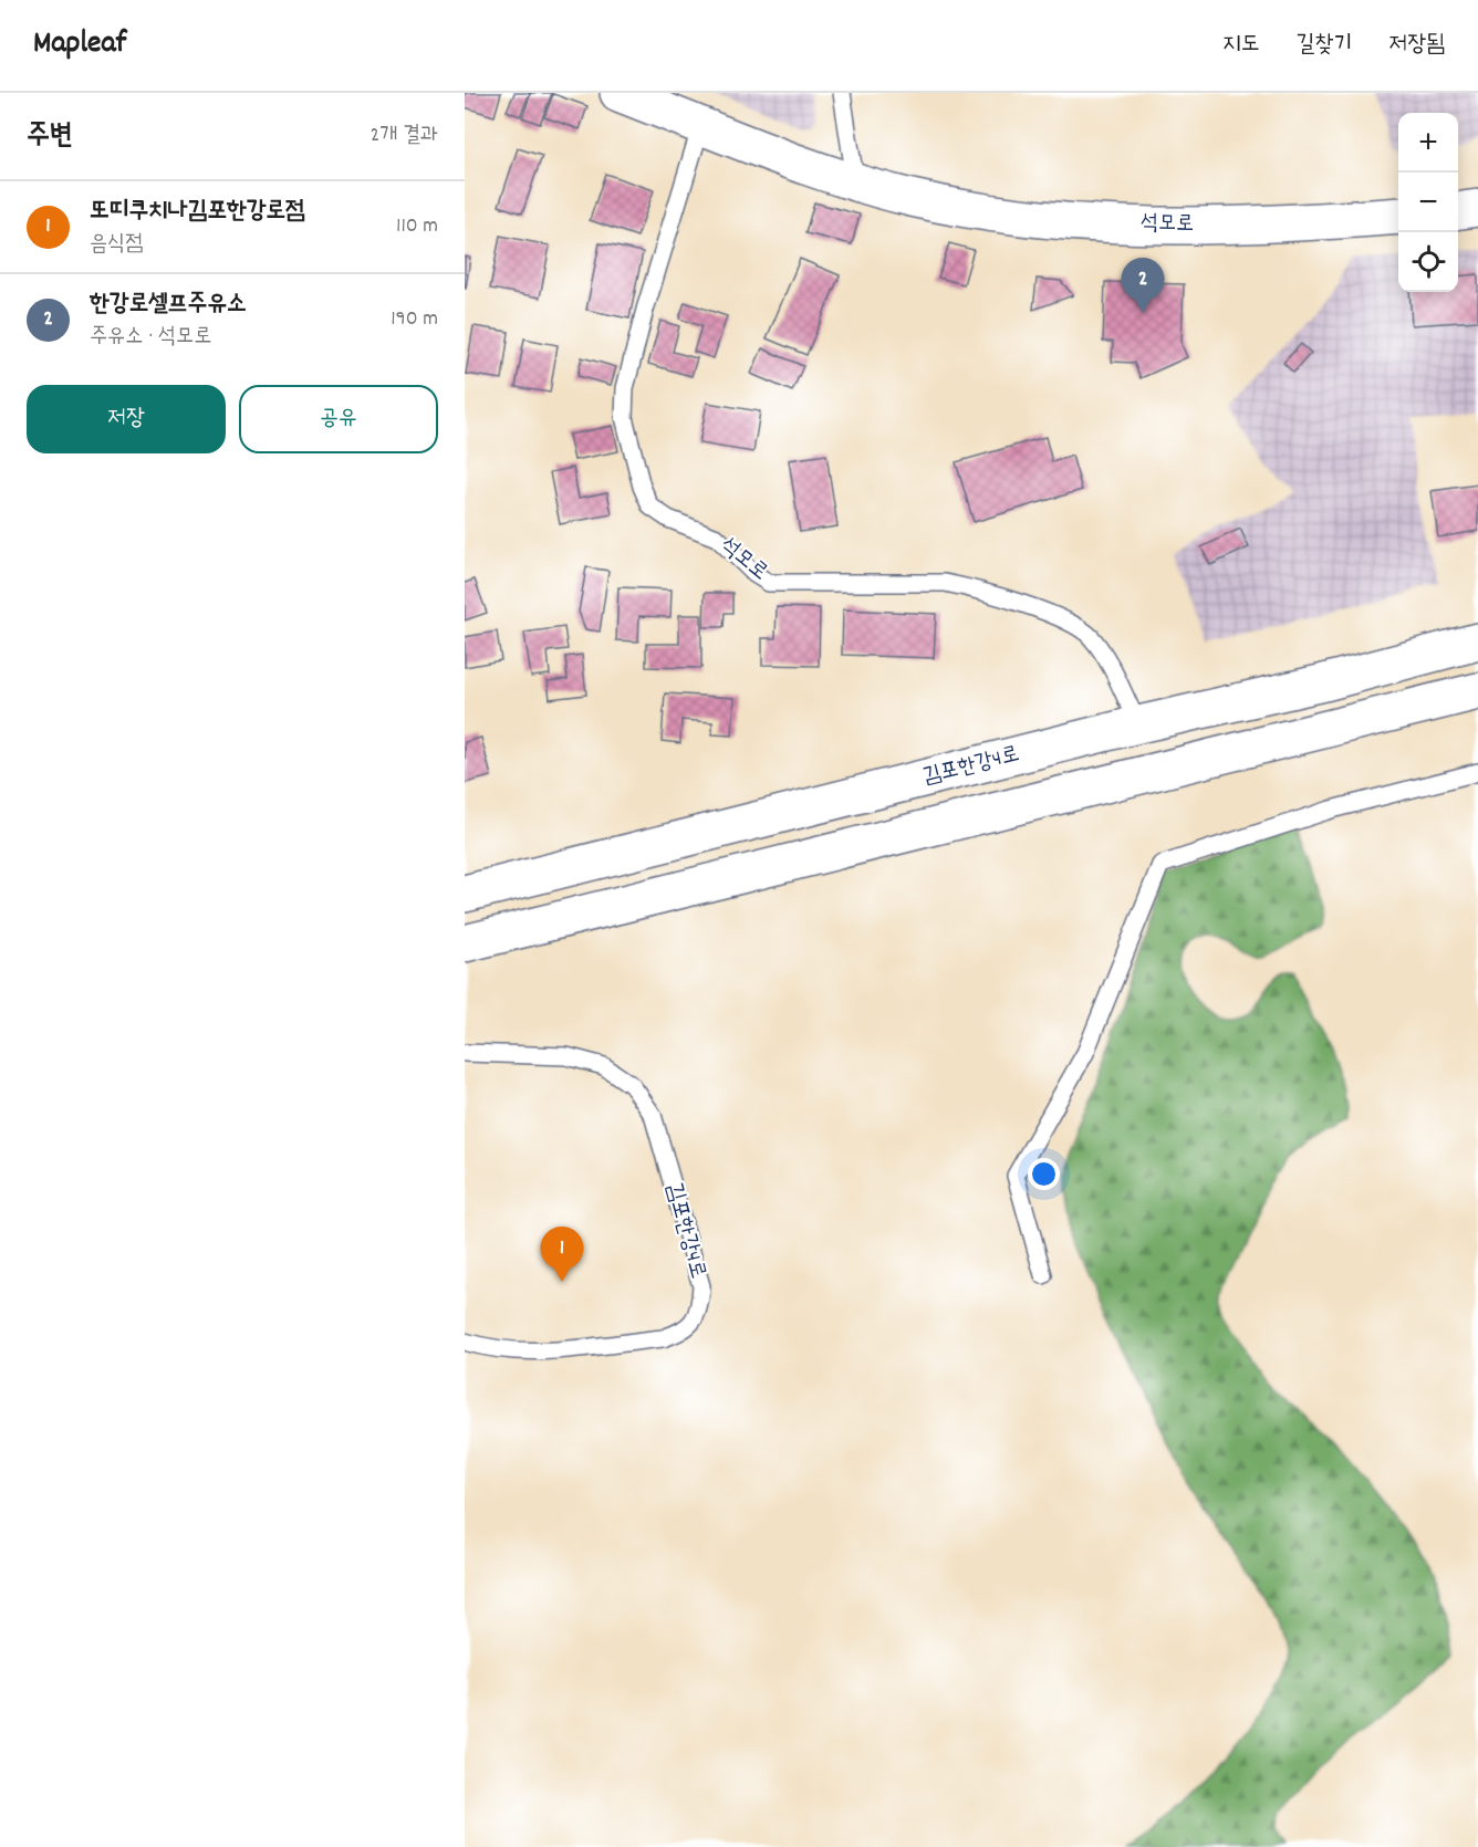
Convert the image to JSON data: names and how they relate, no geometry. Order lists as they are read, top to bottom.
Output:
{
  "streets": {
    "street": ["석모로", "김포한강4로"]
  },
  "crossings": [
    ["석모로", "김포한강4로"]
  ],
  "page": {
    "header": "Mapleaf",
    "nav": ["지도", "길찾기", "저장됨"],
    "heading": ["주변", "2개 결과"],
    "map_buttons": ["+", "−"],
    "list": [
      {
        "mark": "1",
        "name": "또띠쿠치나김포한강로점",
        "note": "음식점",
        "value": "110 m"
      },
      {
        "mark": "2",
        "name": "한강로셀프주유소",
        "note": "주유소 · 석모로",
        "value": "190 m"
      }
    ],
    "pins": ["2", "1"],
    "buttons": ["저장", "공유"]
  }
}
